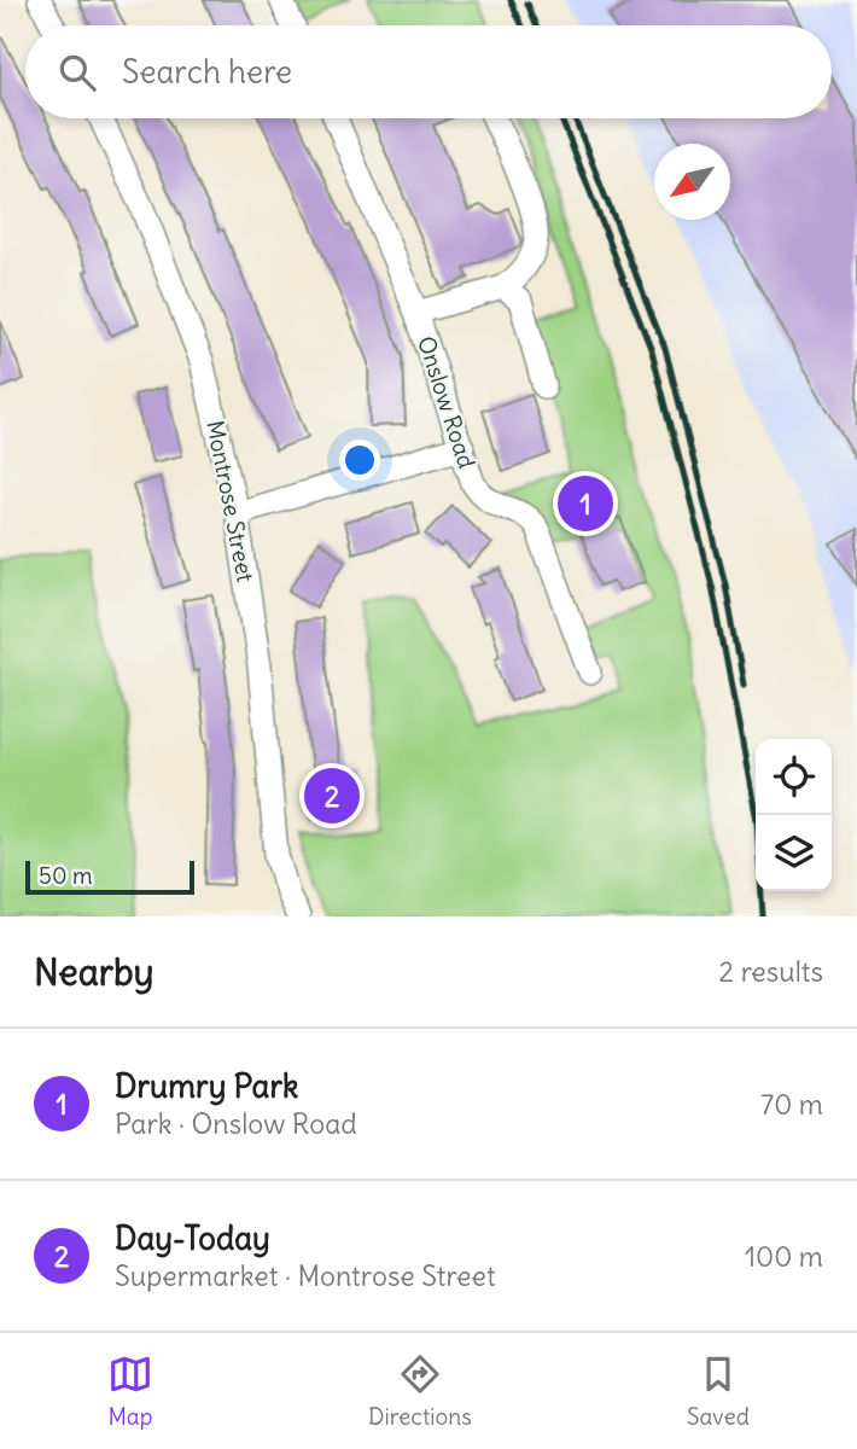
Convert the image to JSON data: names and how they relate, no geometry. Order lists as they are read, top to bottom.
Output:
{
  "streets": {
    "street": ["Onslow Road", "Montrose Street"]
  },
  "scale_bar": "50 m",
  "north": "bottom left",
  "page": {
    "search": "Search here",
    "pins": ["1", "2"],
    "scale": "50 m",
    "heading": ["Nearby", "2 results"],
    "list": [
      {
        "mark": "1",
        "name": "Drumry Park",
        "note": "Park · Onslow Road",
        "value": "70 m"
      },
      {
        "mark": "2",
        "name": "Day-Today",
        "note": "Supermarket · Montrose Street",
        "value": "100 m"
      }
    ],
    "nav": ["Map", "Directions", "Saved"]
  }
}
